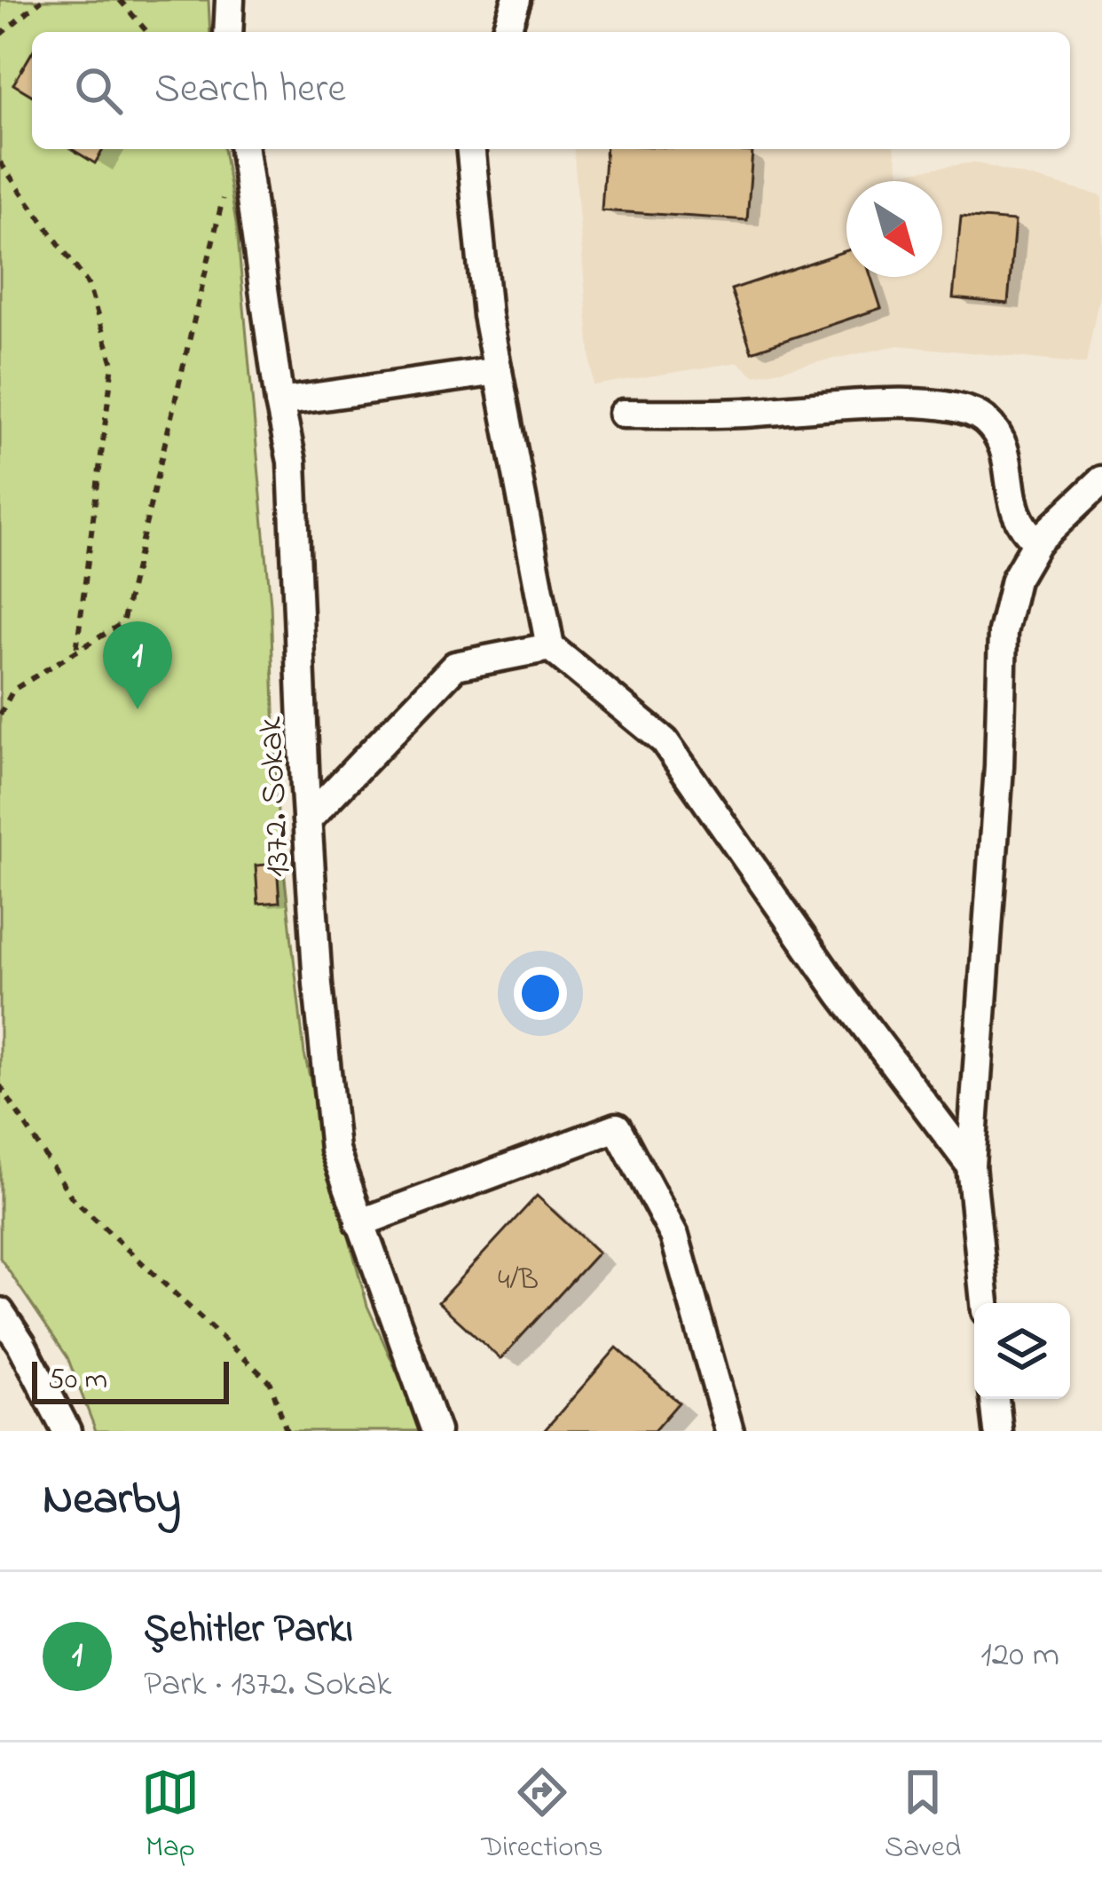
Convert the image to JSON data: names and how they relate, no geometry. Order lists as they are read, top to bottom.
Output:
{
  "streets": {
    "street": ["1372. Sokak"]
  },
  "house_numbers": ["4/B"],
  "scale_bar": "50 m",
  "north": "bottom right",
  "page": {
    "search": "Search here",
    "pins": "1",
    "scale": "50 m",
    "heading": "Nearby",
    "list": [
      {
        "mark": "1",
        "name": "Şehitler Parkı",
        "note": "Park · 1372. Sokak",
        "value": "120 m"
      }
    ],
    "nav": ["Map", "Directions", "Saved"]
  }
}
